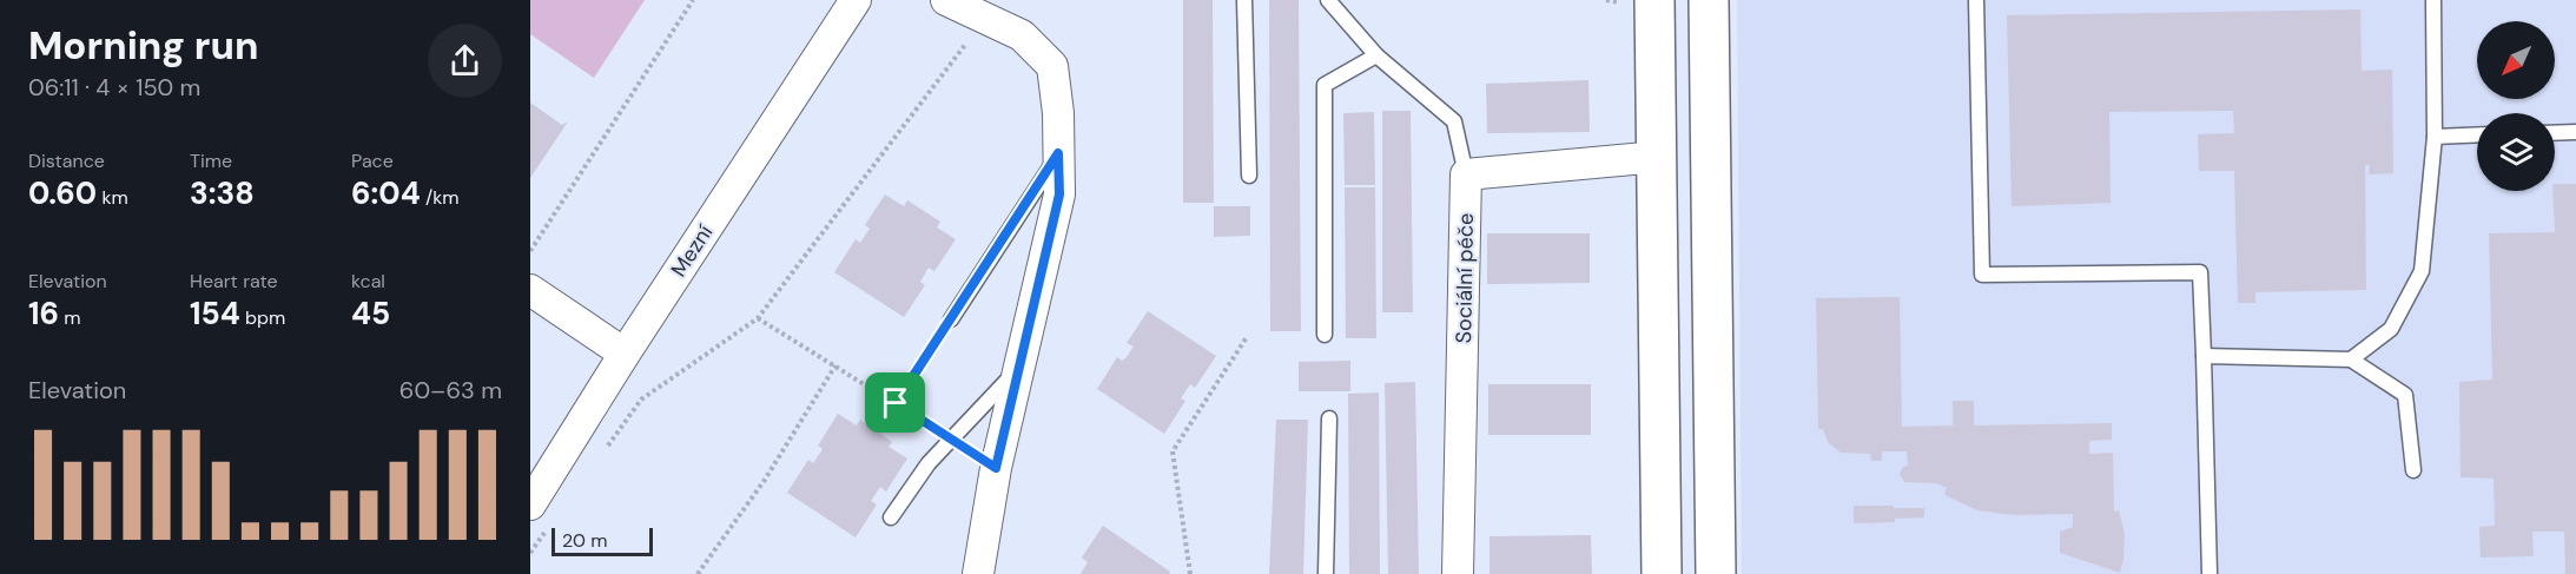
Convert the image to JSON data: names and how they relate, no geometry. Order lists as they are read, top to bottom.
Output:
{
  "streets": {
    "street": ["Mezní", "Sociální péče"]
  },
  "scale_bar": "20 m",
  "north": "bottom left",
  "page": {
    "heading": ["Morning run", "06:11 · 4 × 150 m"],
    "stats": [
      ["Distance", "0.60 km"],
      ["Time", "3:38"],
      ["Pace", "6:04 /km"],
      ["Elevation", "16 m"],
      ["Heart rate", "154 bpm"],
      ["kcal", "45"]
    ],
    "chart": ["Elevation", "60–63 m"],
    "scale": "20 m"
  }
}
